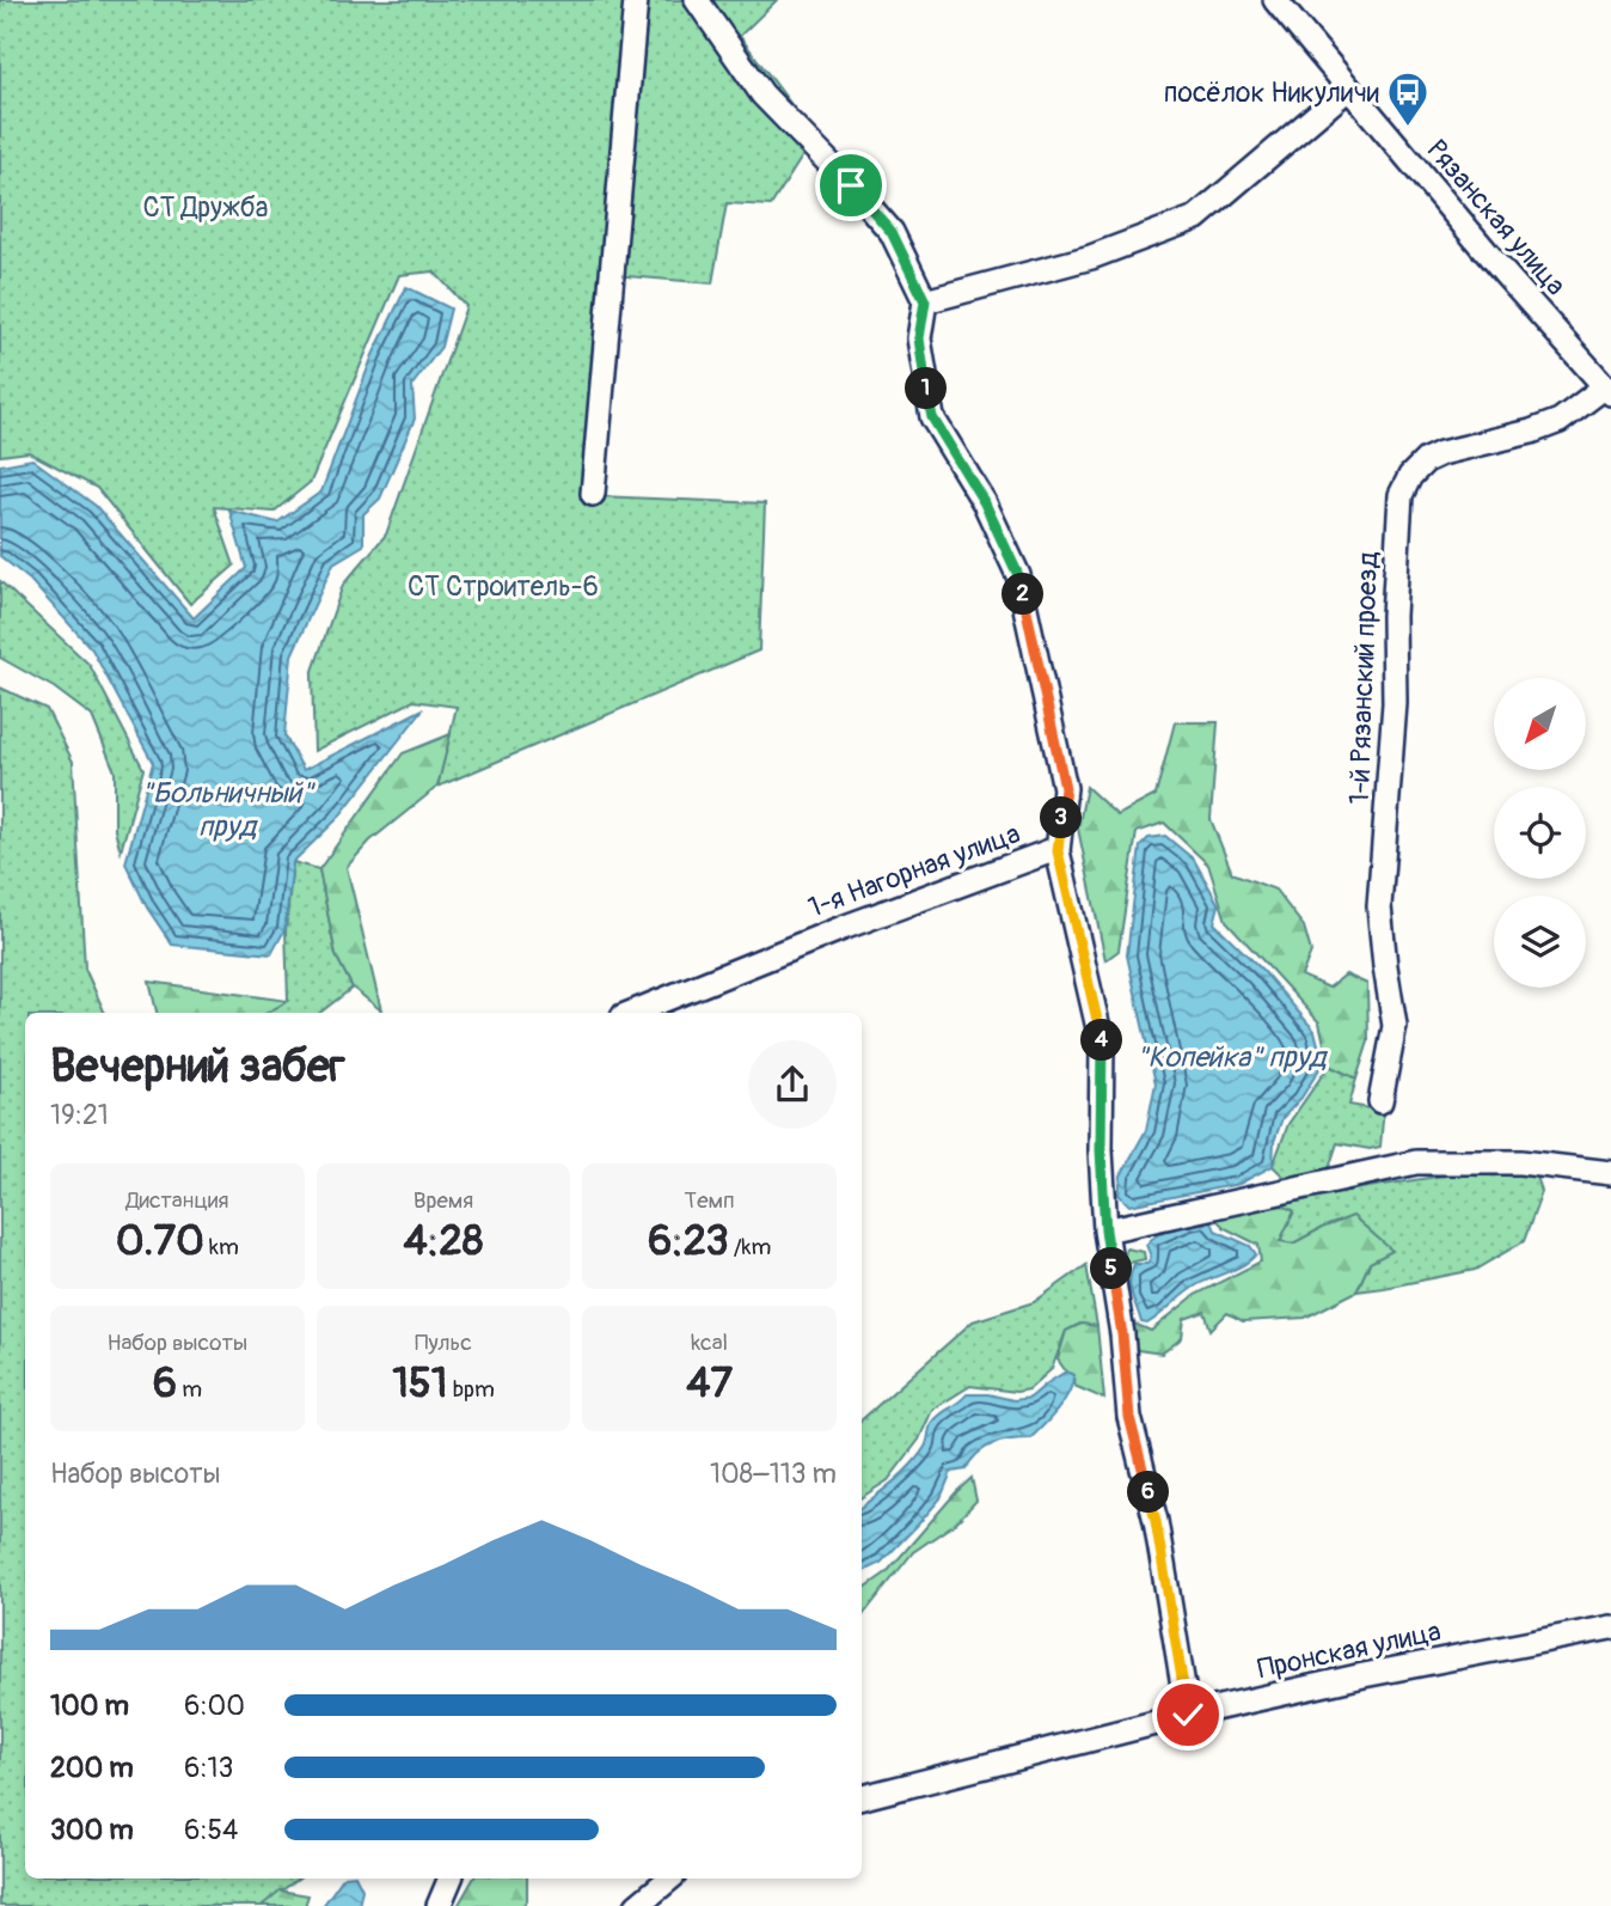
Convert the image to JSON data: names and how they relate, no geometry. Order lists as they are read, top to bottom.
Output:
{
  "streets": {
    "street": [
      "Рязанская улица",
      "1-й Рязанский проезд",
      "1-я Нагорная улица",
      "Пронская улица"
    ]
  },
  "crossings": [
    ["Рязанская улица", "1-й Рязанский проезд"],
    ["1-я Нагорная улица", "Пронская улица"]
  ],
  "water": ["\"Больничный\" пруд", "\"Копейка\" пруд"],
  "parks": ["СТ Дружба", "СТ Строитель-6"],
  "places": {
    "bus stop": ["посёлок Никуличи"]
  },
  "north": "bottom left",
  "page": {
    "pins": [
      "1",
      "2",
      "3",
      "4",
      "5",
      "6"
    ],
    "heading": ["Вечерний забег", "19:21"],
    "stats": [
      ["Дистанция", "0.70 km"],
      ["Время", "4:28"],
      ["Темп", "6:23 /km"],
      ["Набор высоты", "6 m"],
      ["Пульс", "151 bpm"],
      ["kcal", "47"]
    ],
    "chart": ["Набор высоты", "108–113 m"],
    "list": [
      {
        "name": "100 m",
        "note": "6:00"
      },
      {
        "name": "200 m",
        "note": "6:13"
      },
      {
        "name": "300 m",
        "note": "6:54"
      }
    ]
  }
}
